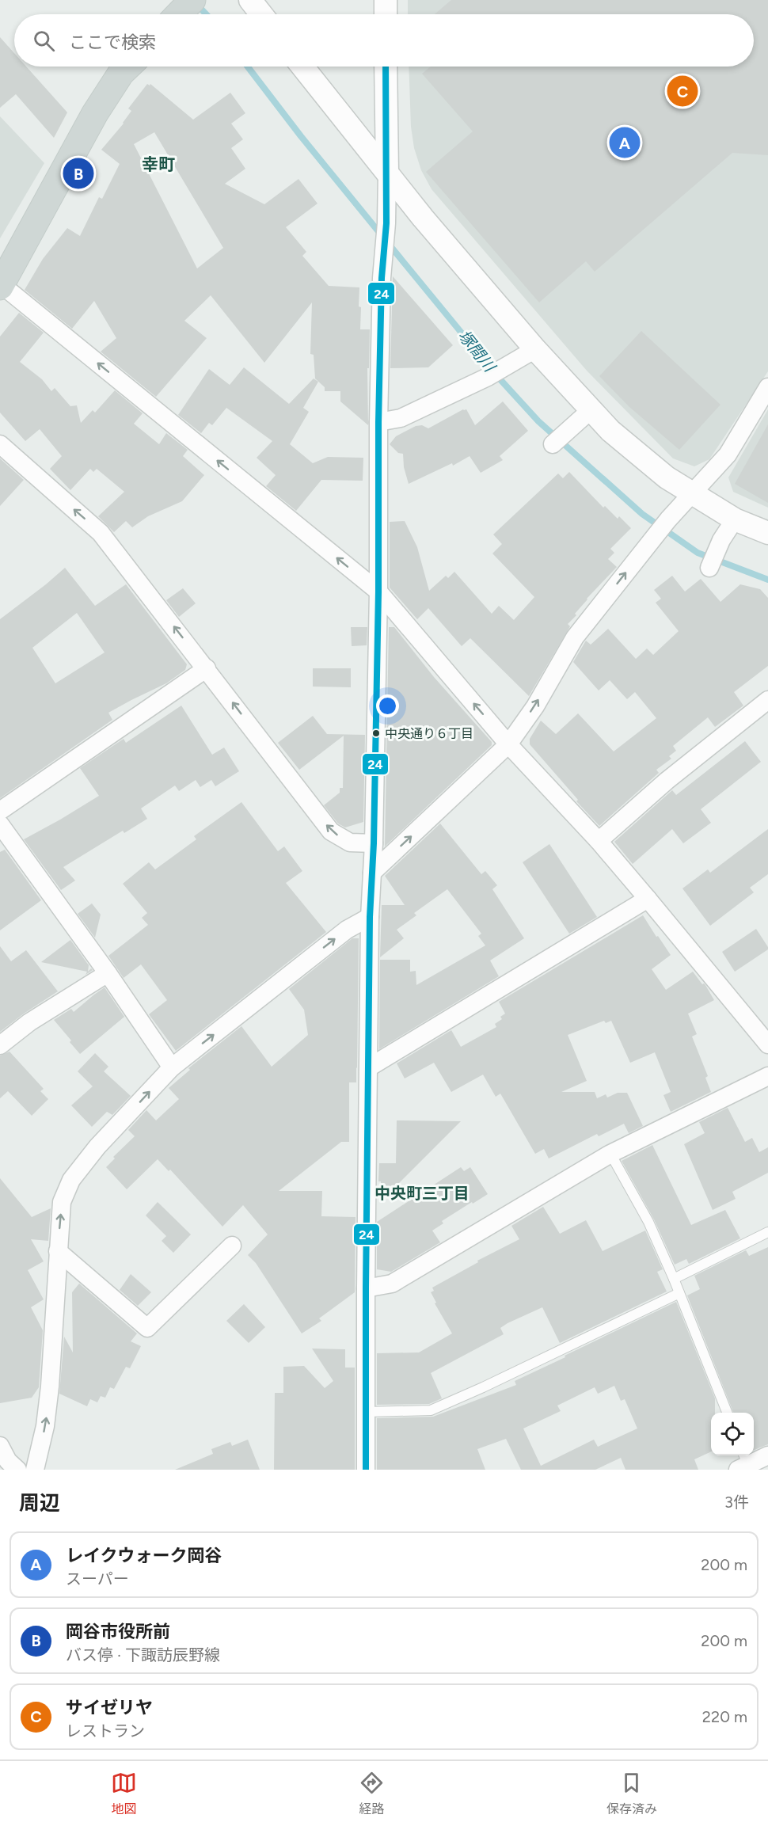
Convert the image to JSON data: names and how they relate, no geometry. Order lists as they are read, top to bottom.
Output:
{
  "districts": ["幸町", "中央町三丁目"],
  "water": ["塚間川"],
  "places": ["中央通り６丁目"],
  "lines": ["transit line 24"],
  "page": {
    "search": "ここで検索",
    "pins": ["C", "A", "B"],
    "heading": ["周辺", "3件"],
    "list": [
      {
        "mark": "A",
        "name": "レイクウォーク岡谷",
        "note": "スーパー",
        "value": "200 m"
      },
      {
        "mark": "B",
        "name": "岡谷市役所前",
        "note": "バス停 · 下諏訪辰野線",
        "value": "200 m"
      },
      {
        "mark": "C",
        "name": "サイゼリヤ",
        "note": "レストラン",
        "value": "220 m"
      }
    ],
    "nav": ["地図", "経路", "保存済み"]
  }
}
